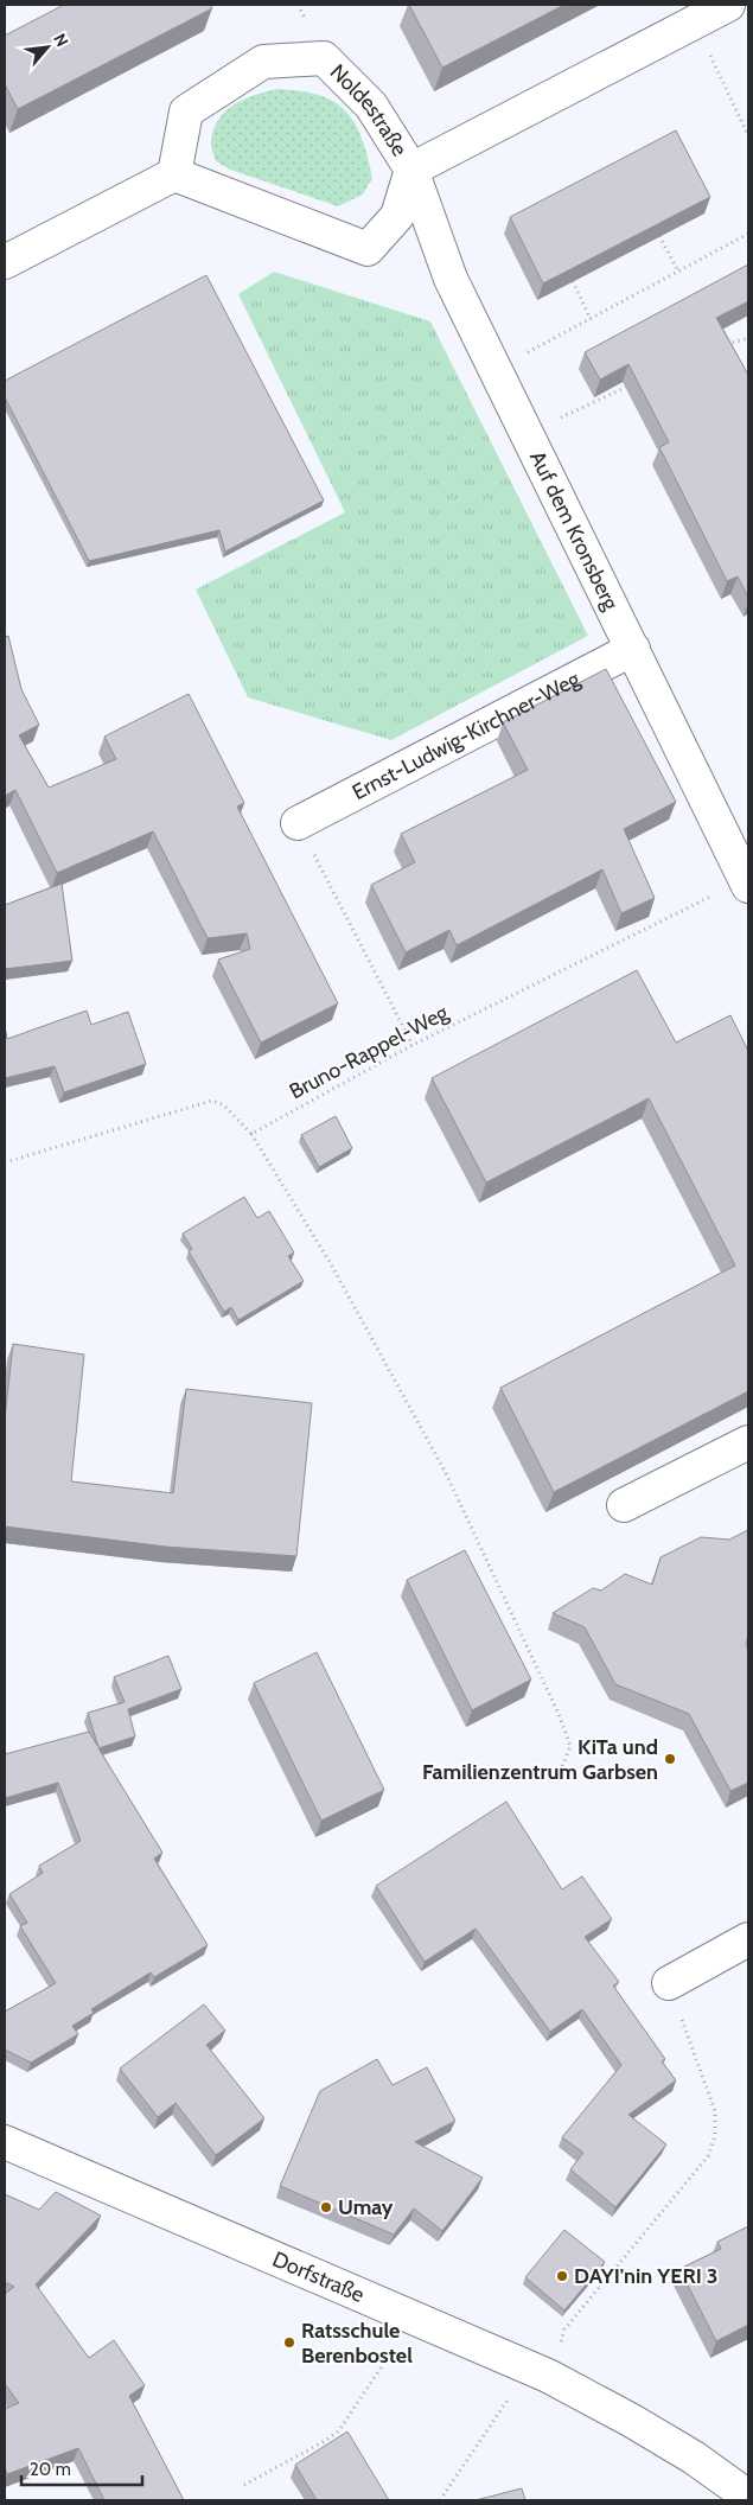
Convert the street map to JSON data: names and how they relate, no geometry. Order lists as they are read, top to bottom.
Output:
{
  "streets": {
    "street": [
      "Noldestraße",
      "Auf dem Kronsberg",
      "Ernst-Ludwig-Kirchner-Weg",
      "Dorfstraße"
    ],
    "path": ["Bruno-Rappel-Weg"]
  },
  "crossings": [
    ["Noldestraße", "Auf dem Kronsberg"],
    ["Auf dem Kronsberg", "Ernst-Ludwig-Kirchner-Weg"],
    ["Auf dem Kronsberg", "Bruno-Rappel-Weg"]
  ],
  "places": [
    "KiTa und Familienzentrum Garbsen",
    "Umay",
    "DAYI'nin YERI 3",
    "Ratsschule Berenbostel"
  ],
  "scale_bar": "20 m",
  "north": "top right"
}
